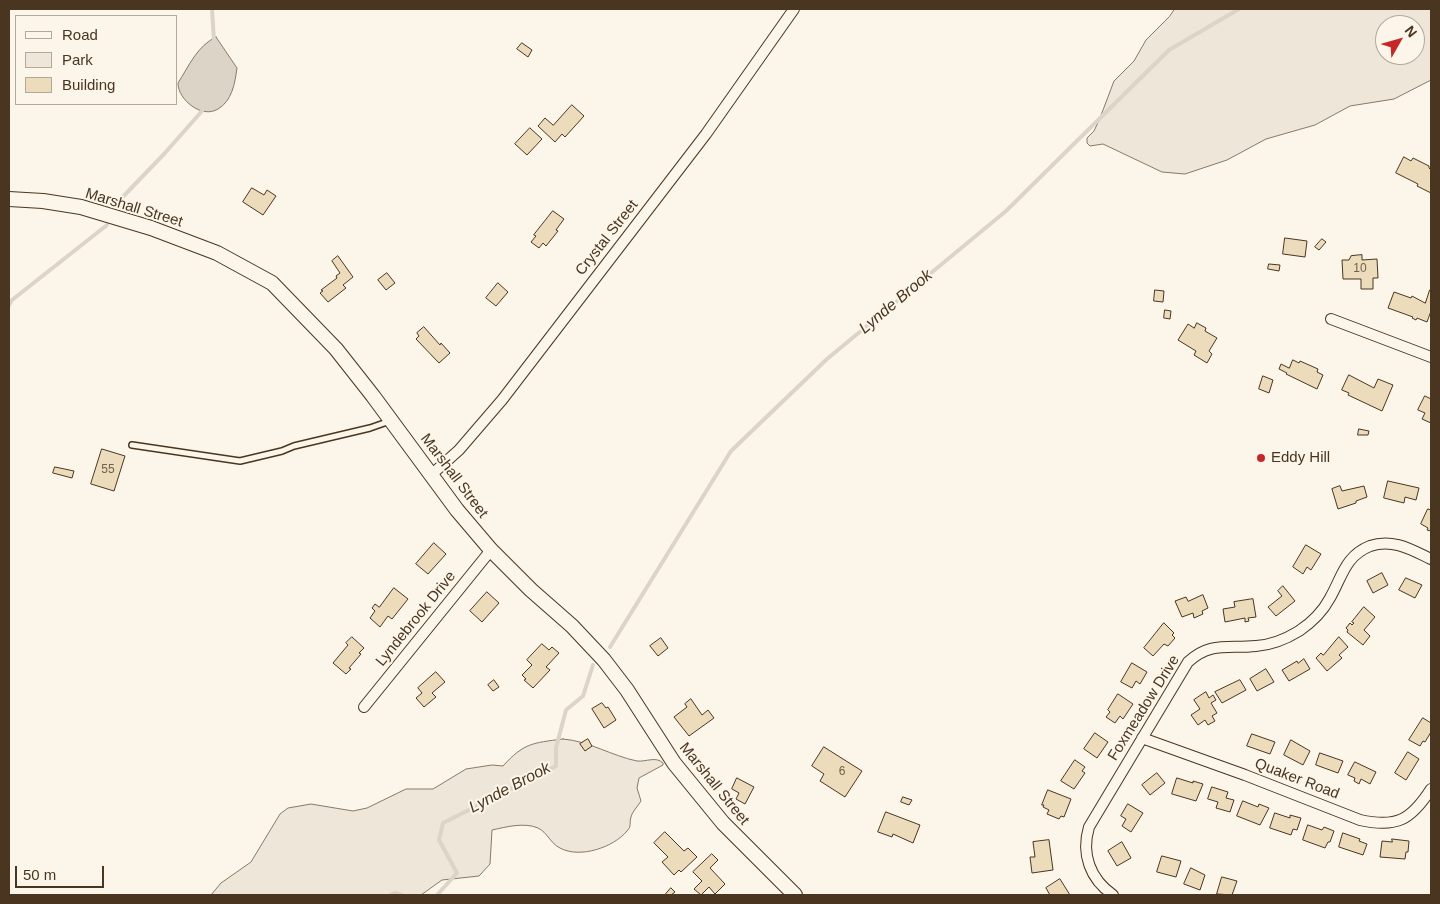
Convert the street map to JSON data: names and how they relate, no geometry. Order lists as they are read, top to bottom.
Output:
{
  "streets": {
    "street": [
      "Marshall Street",
      "Crystal Street",
      "Lyndebrook Drive",
      "Foxmeadow Drive",
      "Quaker Road"
    ]
  },
  "crossings": [
    ["Marshall Street", "Crystal Street"],
    ["Marshall Street", "Lyndebrook Drive"],
    ["Foxmeadow Drive", "Quaker Road"]
  ],
  "water": ["Lynde Brook"],
  "places": ["Eddy Hill"],
  "house_numbers": ["10", "55", "6"],
  "legend": ["Road", "Park", "Building"],
  "scale_bar": "50 m",
  "north": "top right"
}
